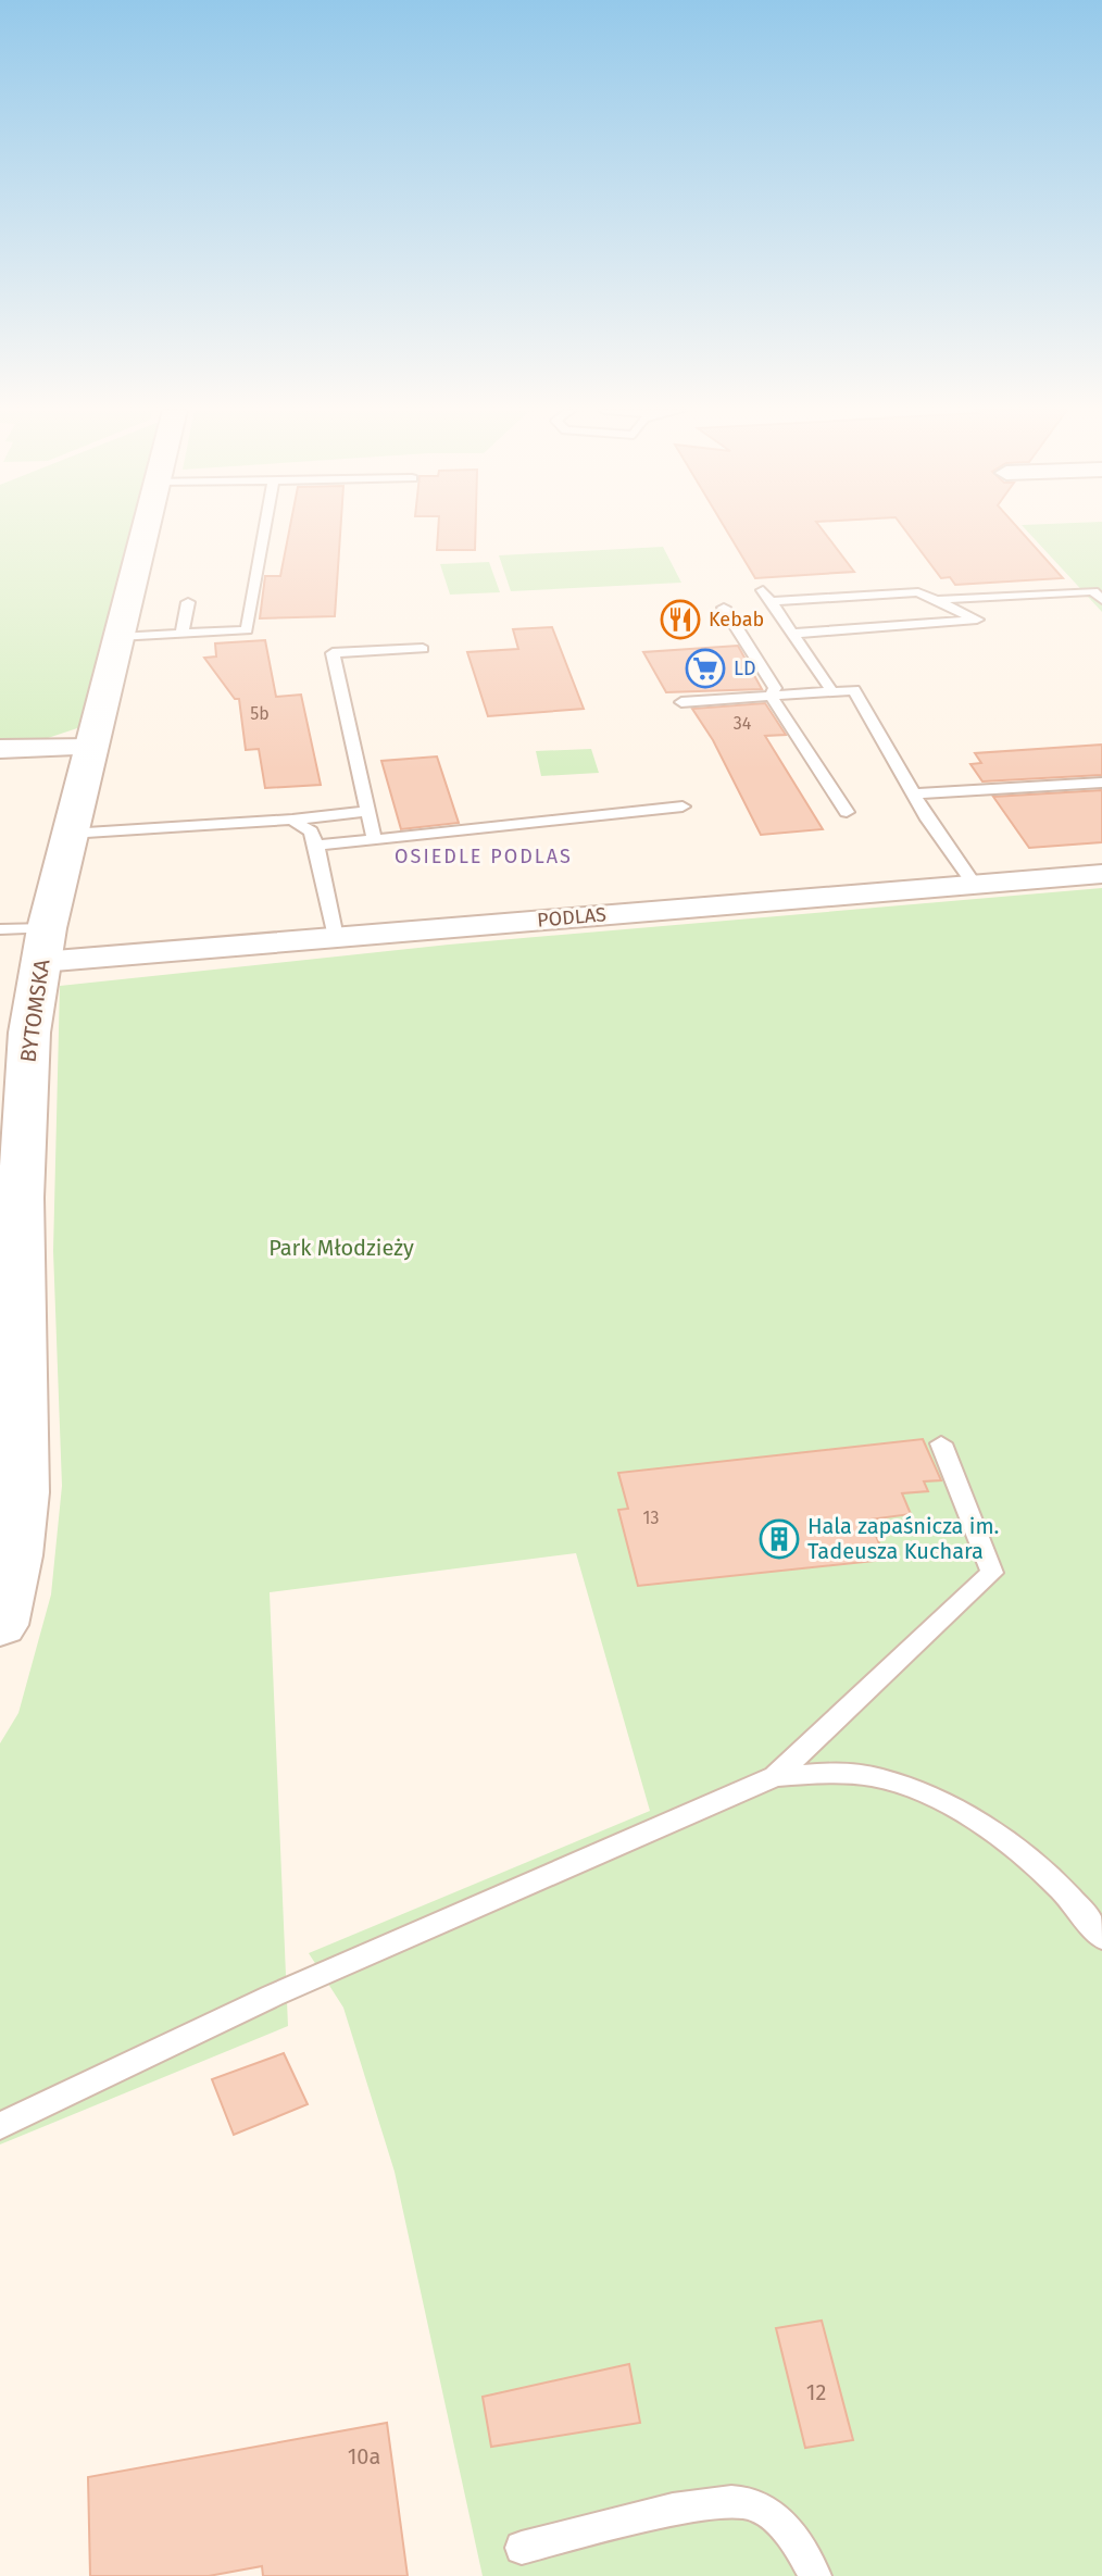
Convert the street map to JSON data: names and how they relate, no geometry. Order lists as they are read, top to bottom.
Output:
{
  "streets": {
    "street": ["PODLAS", "BYTOMSKA"]
  },
  "crossings": [
    ["PODLAS", "BYTOMSKA"]
  ],
  "districts": ["OSIEDLE PODLAS"],
  "parks": ["Park Młodzieży"],
  "places": {
    "restaurant": ["Kebab"],
    "supermarket": ["LD"],
    "building": ["Hala zapaśnicza im. Tadeusza Kuchara"]
  },
  "house_numbers": [
    "5b",
    "34",
    "13",
    "12",
    "10a"
  ]
}
